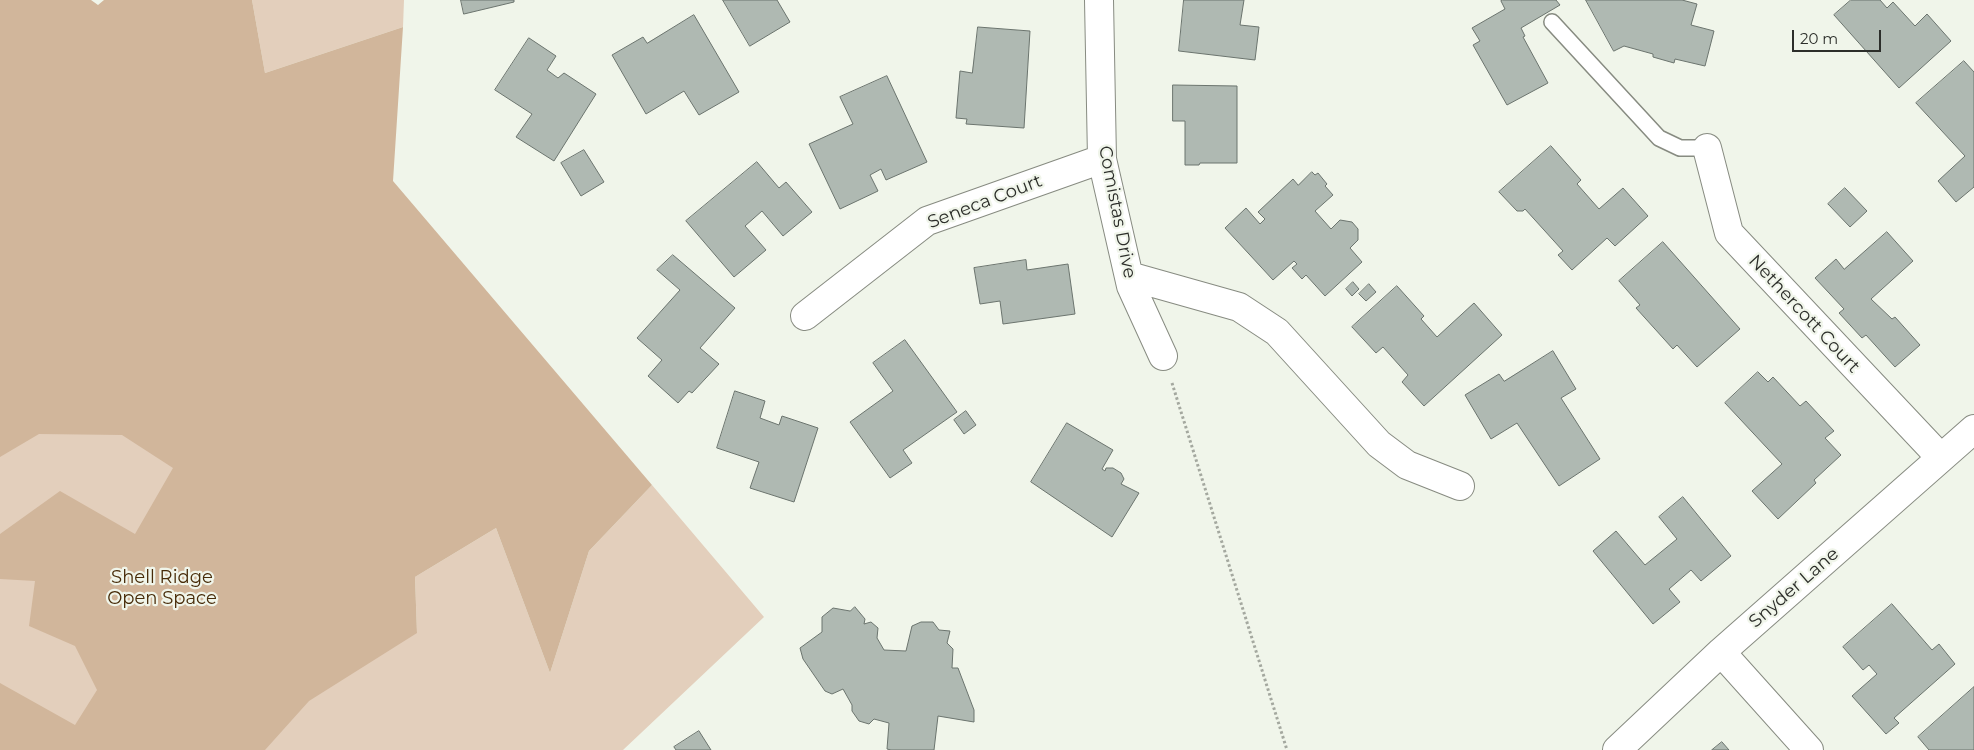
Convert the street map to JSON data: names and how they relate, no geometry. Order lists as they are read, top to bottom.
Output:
{
  "streets": {
    "street": [
      "Seneca Court",
      "Comistas Drive",
      "Nethercott Court",
      "Snyder Lane"
    ]
  },
  "crossings": [
    ["Seneca Court", "Comistas Drive"],
    ["Nethercott Court", "Snyder Lane"]
  ],
  "parks": ["Shell Ridge Open Space"],
  "scale_bar": "20 m"
}
